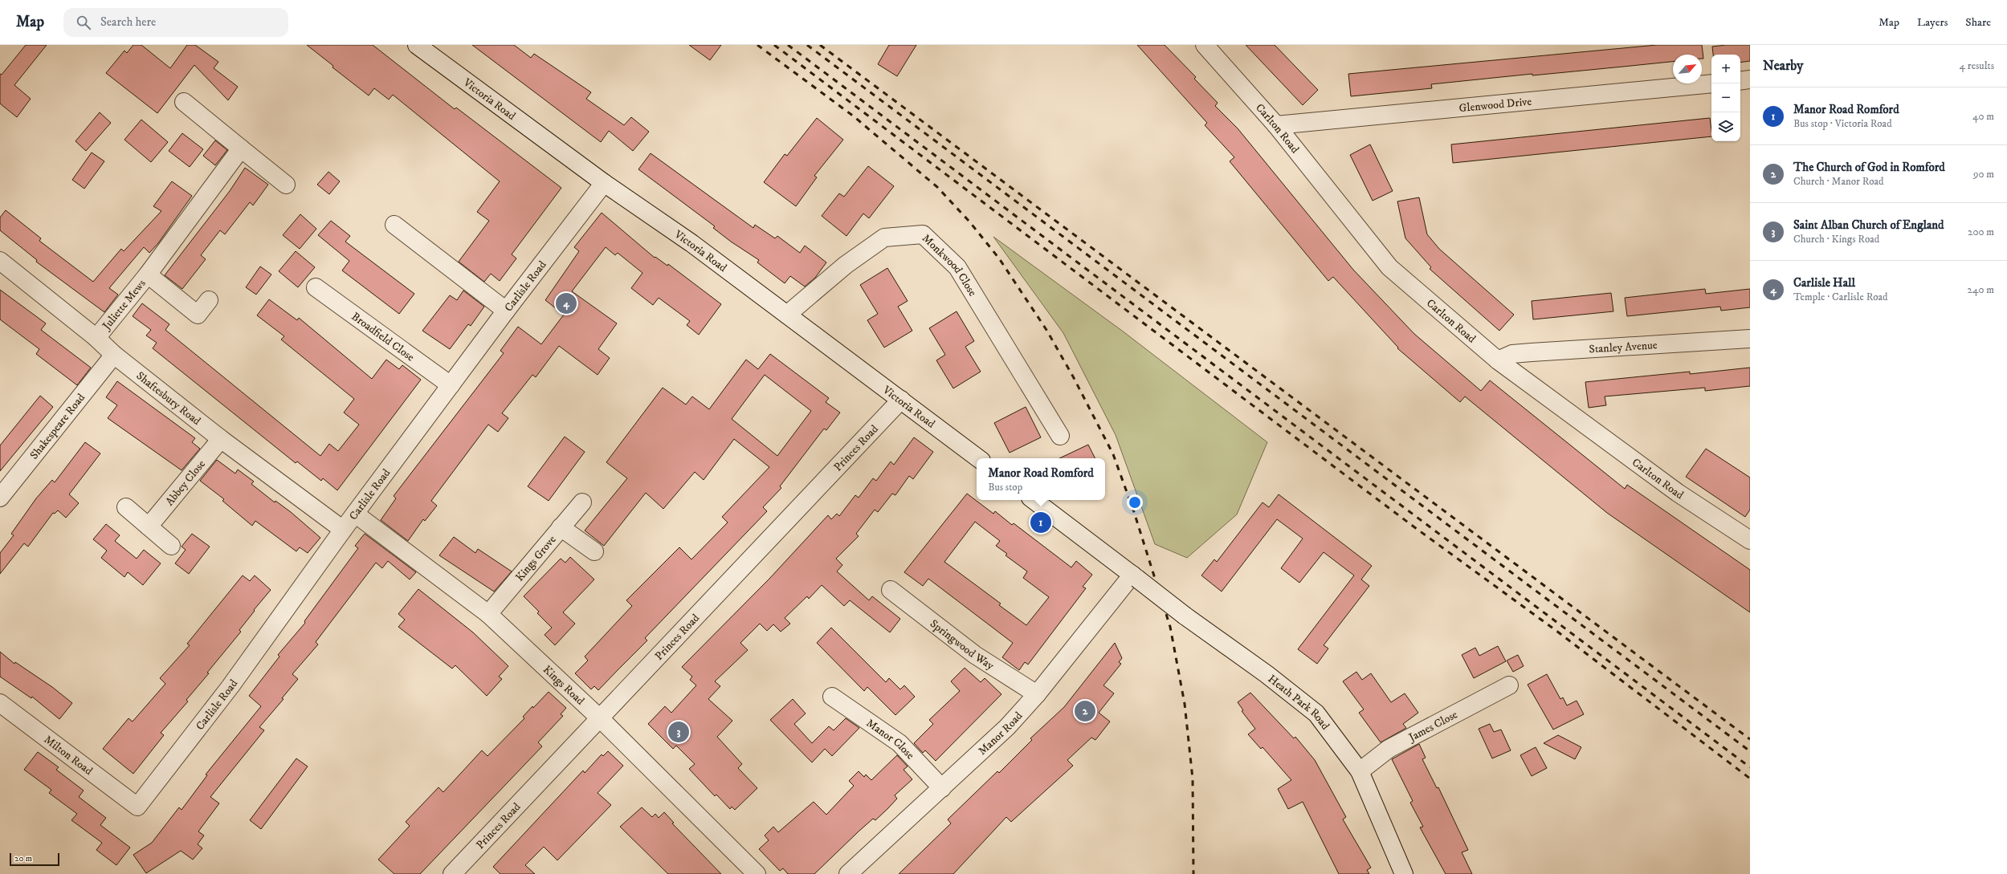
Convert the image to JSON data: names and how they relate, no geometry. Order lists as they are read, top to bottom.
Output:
{
  "streets": {
    "street": [
      "Victoria Road",
      "Glenwood Drive",
      "Carlton Road",
      "Monkwood Close",
      "Carlisle Road",
      "Juliette Mews",
      "Broadfield Close",
      "Stanley Avenue",
      "Shaftesbury Road",
      "Shakespeare Road",
      "Princes Road",
      "Abbey Close",
      "Kings Grove",
      "Springwood Way",
      "Kings Road",
      "Heath Park Road",
      "James Close",
      "Manor Road",
      "Manor Close",
      "Milton Road"
    ]
  },
  "crossings": [
    ["Victoria Road", "Monkwood Close"],
    ["Victoria Road", "Carlisle Road"],
    ["Victoria Road", "Princes Road"],
    ["Glenwood Drive", "Carlton Road"],
    ["Carlton Road", "Stanley Avenue"],
    ["Carlisle Road", "Broadfield Close"],
    ["Carlisle Road", "Shaftesbury Road"],
    ["Carlisle Road", "Kings Road"],
    ["Carlisle Road", "Milton Road"],
    ["Juliette Mews", "Shaftesbury Road"],
    ["Shaftesbury Road", "Shakespeare Road"],
    ["Shaftesbury Road", "Abbey Close"],
    ["Princes Road", "Kings Road"],
    ["Kings Grove", "Kings Road"],
    ["Springwood Way", "Manor Road"],
    ["Heath Park Road", "James Close"],
    ["Heath Park Road", "Manor Road"],
    ["Manor Road", "Manor Close"]
  ],
  "scale_bar": "20 m",
  "north": "top right",
  "page": {
    "header": "Map",
    "search": "Search here",
    "nav": ["Map", "Layers", "Share"],
    "heading": ["Nearby", "4 results"],
    "map_buttons": ["+", "−"],
    "list": [
      {
        "mark": "1",
        "name": "Manor Road Romford",
        "note": "Bus stop · Victoria Road",
        "value": "40 m"
      },
      {
        "mark": "2",
        "name": "The Church of God in Romford",
        "note": "Church · Manor Road",
        "value": "90 m"
      },
      {
        "mark": "3",
        "name": "Saint Alban Church of England",
        "note": "Church · Kings Road",
        "value": "200 m"
      },
      {
        "mark": "4",
        "name": "Carlisle Hall",
        "note": "Temple · Carlisle Road",
        "value": "240 m"
      }
    ],
    "pins": [
      "4",
      "1",
      "2",
      "3"
    ],
    "popup": ["Manor Road Romford", "Bus stop"],
    "scale": "20 m"
  }
}
